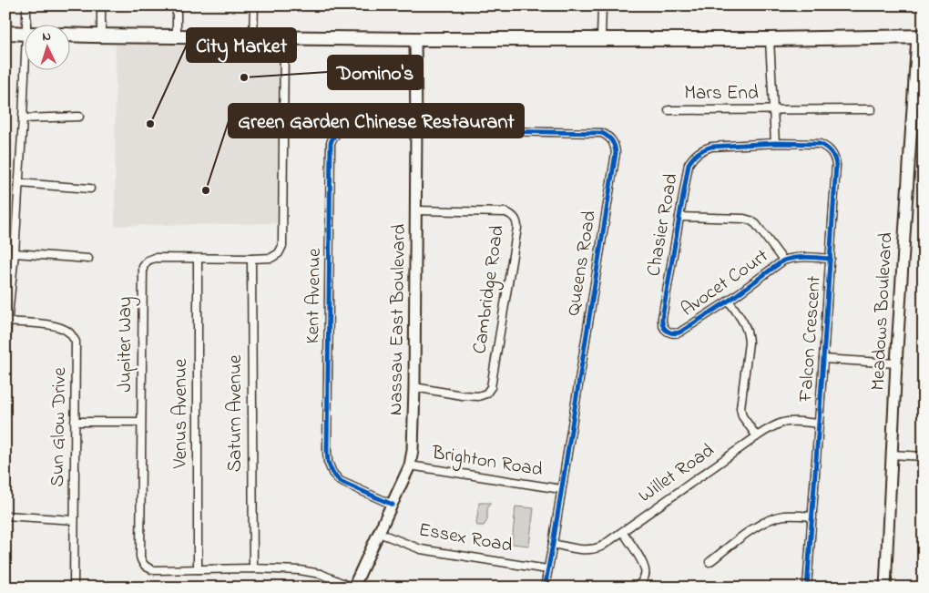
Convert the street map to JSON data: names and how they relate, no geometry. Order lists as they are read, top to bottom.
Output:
{
  "streets": {
    "street": [
      "Mars End",
      "Chasier Road",
      "Queens Road",
      "Avocet Court",
      "Cambridge Road",
      "Kent Avenue",
      "Meadows Boulevard",
      "Nassau East Boulevard",
      "Falcon Crescent",
      "Jupiter Way",
      "Venus Avenue",
      "Saturn Avenue",
      "Sun Glow Drive",
      "Brighton Road",
      "Willet Road",
      "Essex Road"
    ]
  },
  "crossings": [
    ["Chasier Road", "Avocet Court"],
    ["Chasier Road", "Falcon Crescent"],
    ["Queens Road", "Kent Avenue"],
    ["Queens Road", "Nassau East Boulevard"],
    ["Queens Road", "Brighton Road"],
    ["Queens Road", "Willet Road"],
    ["Queens Road", "Essex Road"],
    ["Avocet Court", "Falcon Crescent"],
    ["Cambridge Road", "Nassau East Boulevard"],
    ["Kent Avenue", "Nassau East Boulevard"],
    ["Nassau East Boulevard", "Jupiter Way"],
    ["Nassau East Boulevard", "Brighton Road"],
    ["Nassau East Boulevard", "Essex Road"],
    ["Falcon Crescent", "Willet Road"],
    ["Jupiter Way", "Venus Avenue"],
    ["Jupiter Way", "Saturn Avenue"]
  ],
  "places": ["Domino's", "City Market", "Green Garden Chinese Restaurant"],
  "north": "top"
}
